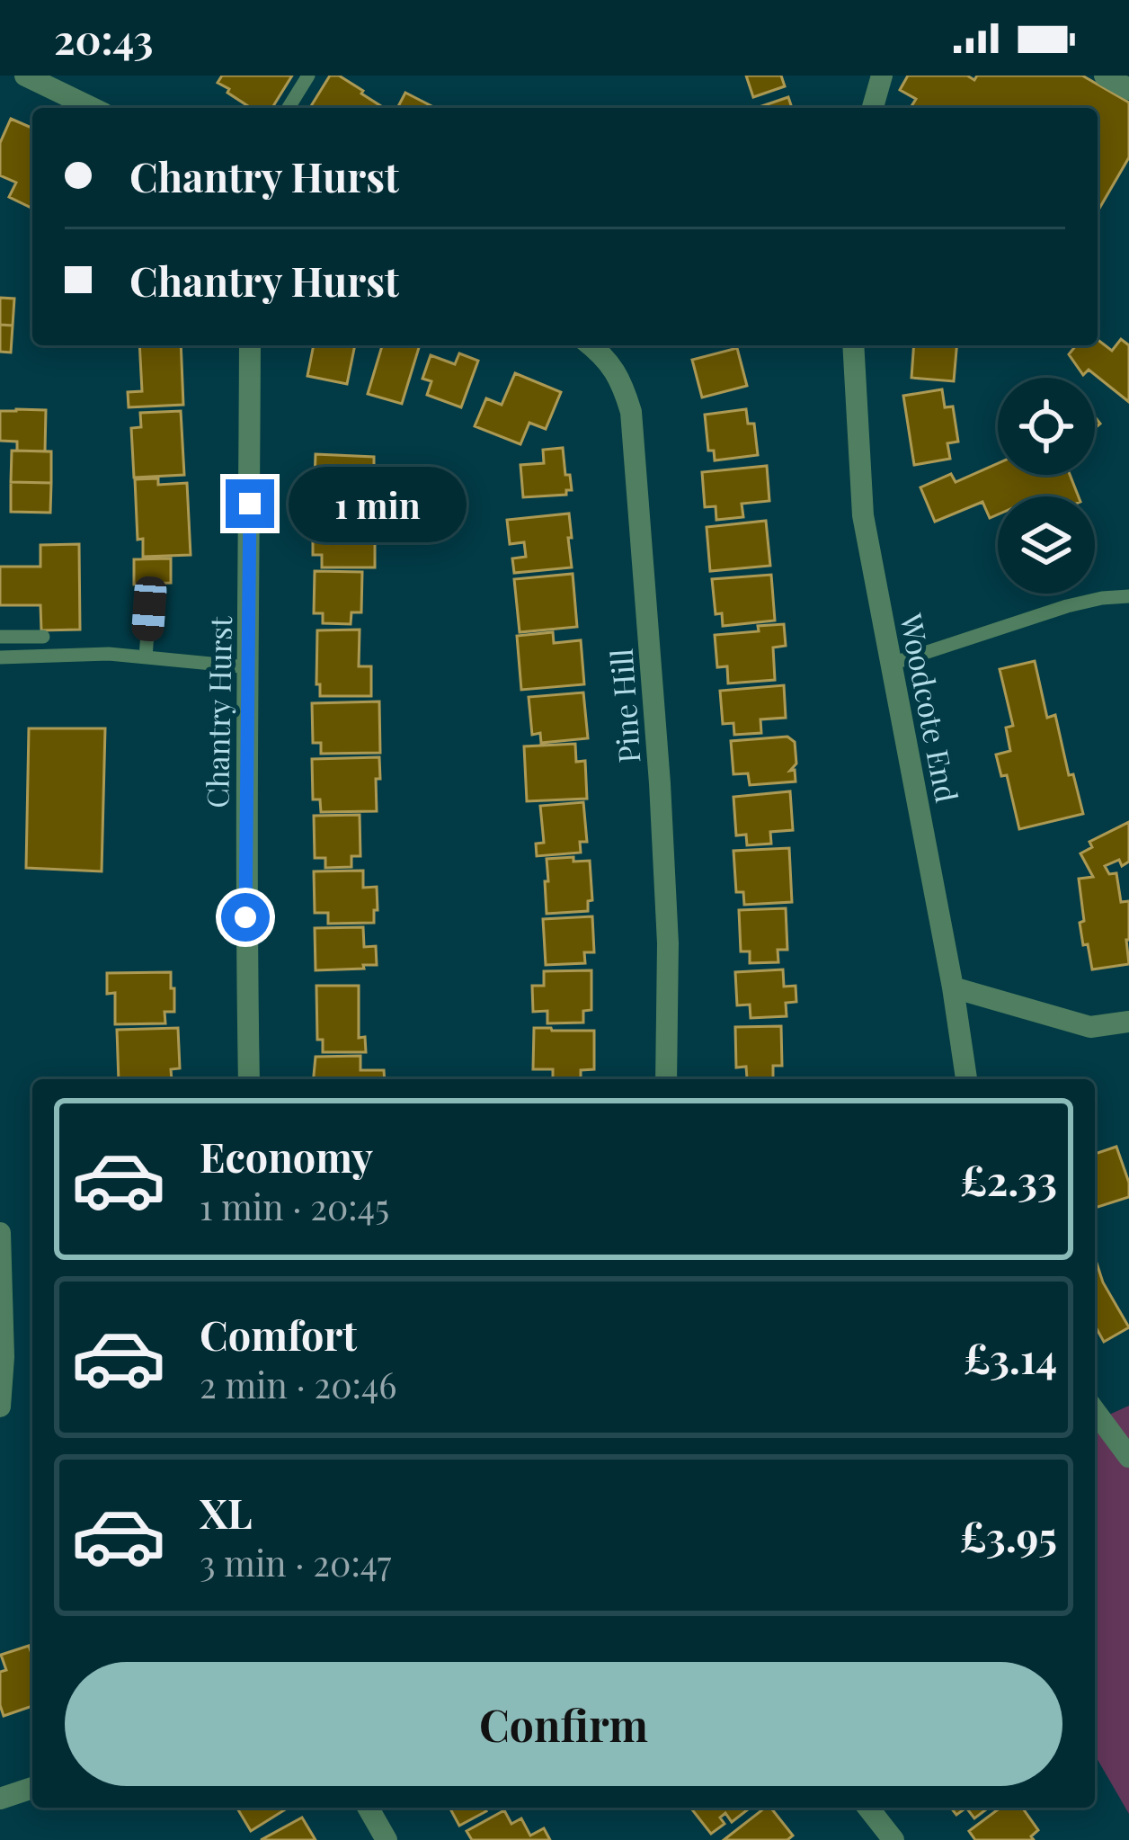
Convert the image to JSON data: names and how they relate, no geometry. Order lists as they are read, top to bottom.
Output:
{
  "streets": {
    "street": ["Pine Hill", "Woodcote End", "Chantry Hurst"]
  },
  "page": {
    "status": "20:43",
    "banner": ["Chantry Hurst", "Chantry Hurst"],
    "bubble": "1 min",
    "list": [
      {
        "name": "Economy",
        "note": "1 min · 20:45",
        "value": "£2.33"
      },
      {
        "name": "Comfort",
        "note": "2 min · 20:46",
        "value": "£3.14"
      },
      {
        "name": "XL",
        "note": "3 min · 20:47",
        "value": "£3.95"
      }
    ],
    "buttons": "Confirm"
  }
}
